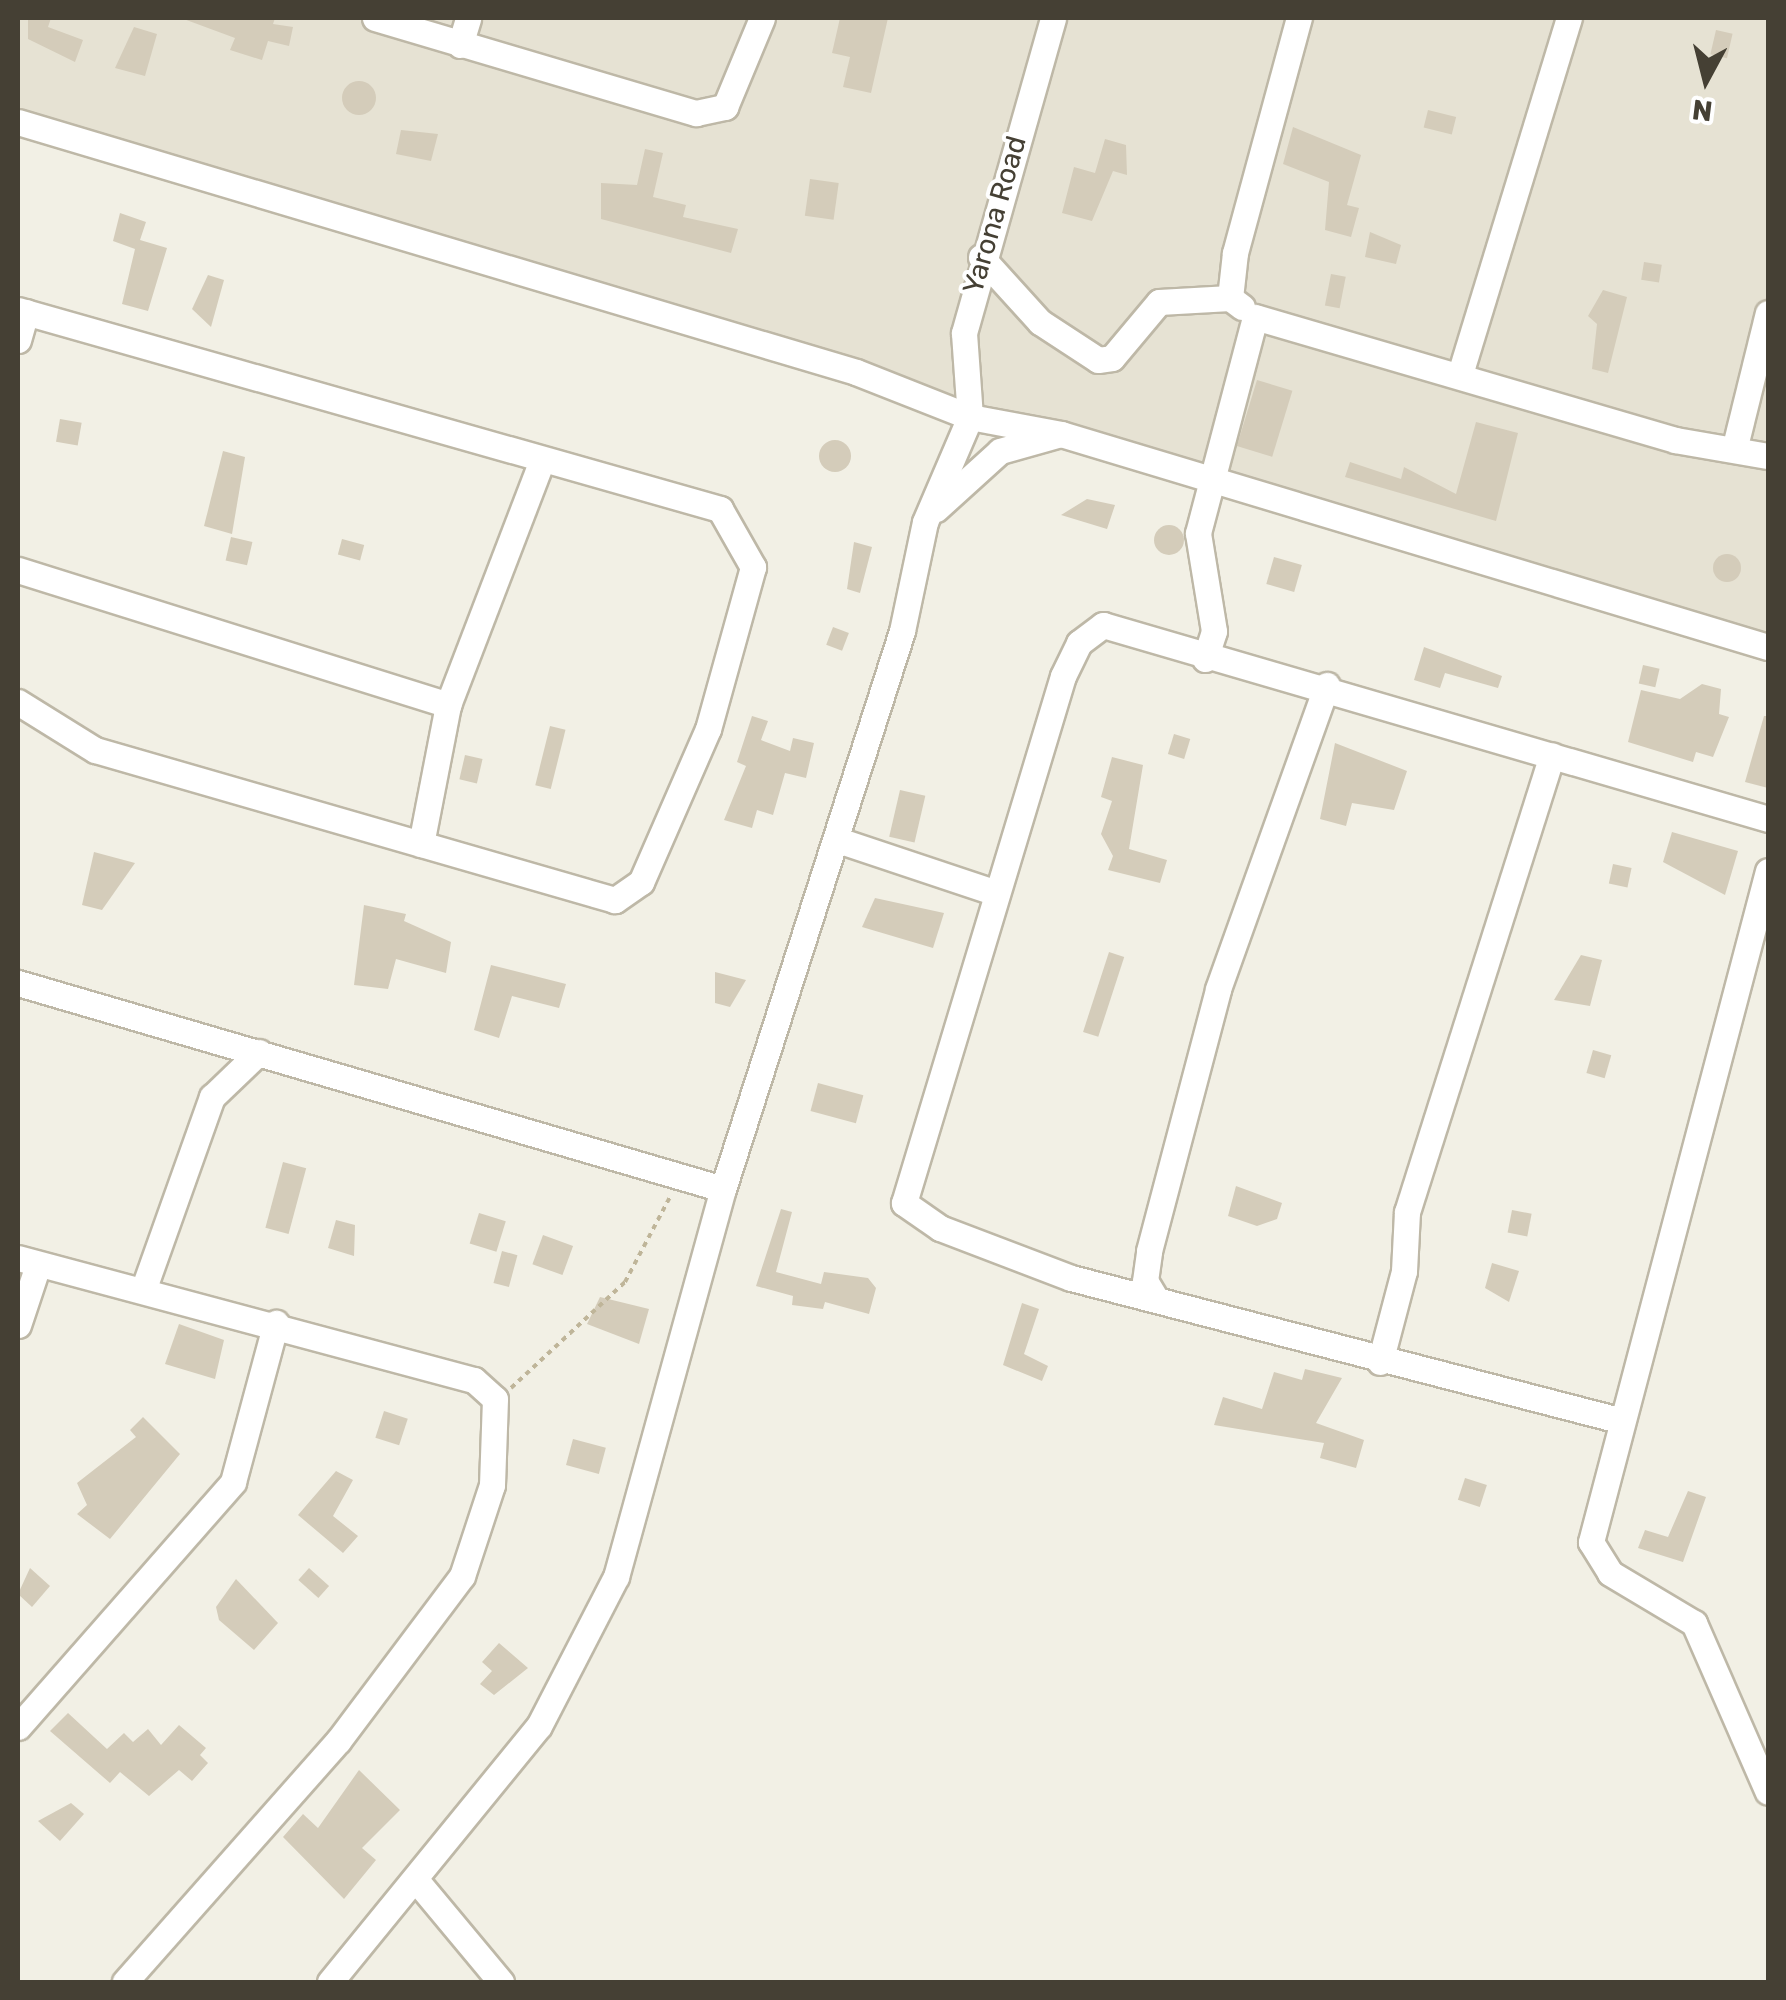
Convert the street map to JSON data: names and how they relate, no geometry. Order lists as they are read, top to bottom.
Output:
{
  "streets": {
    "street": ["Yarona Road"]
  },
  "north": "bottom"
}
